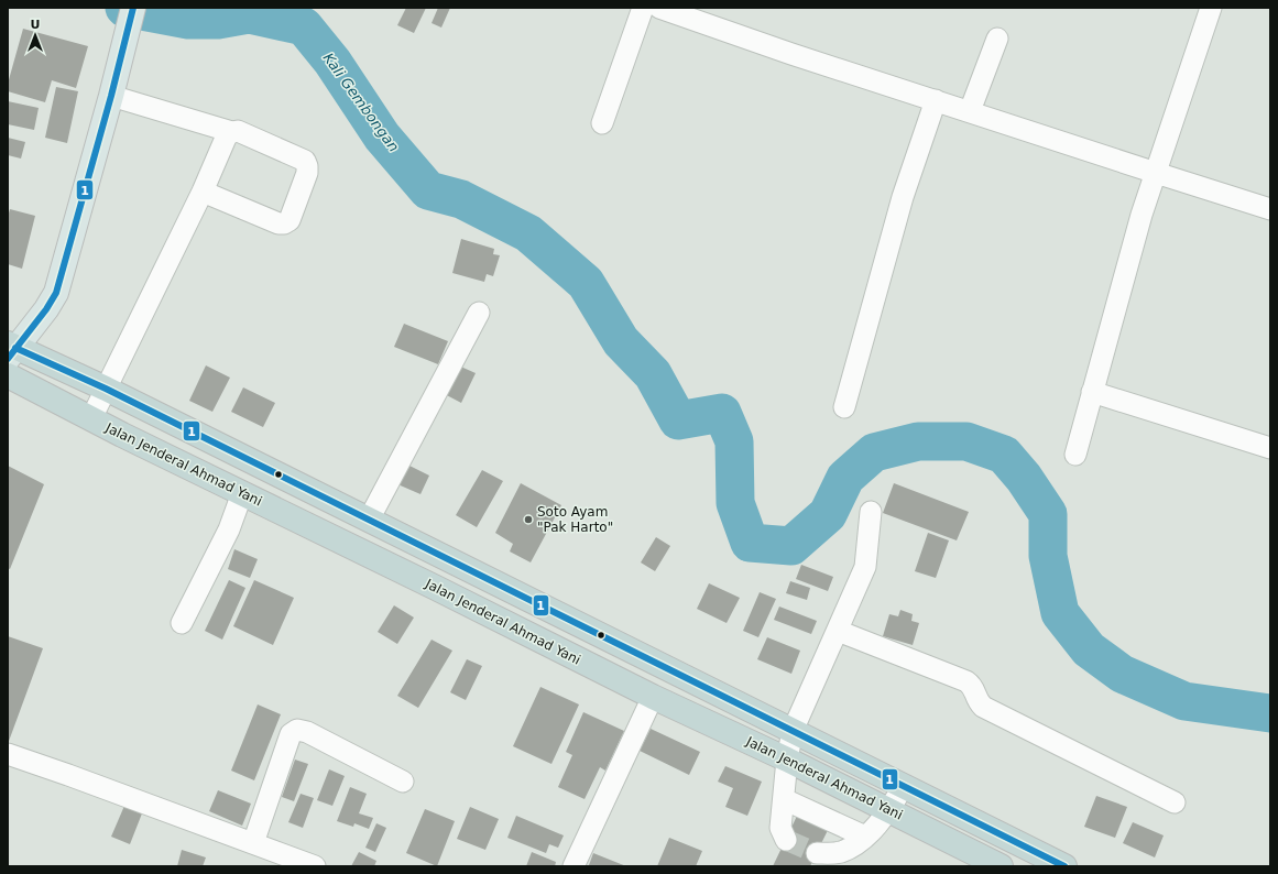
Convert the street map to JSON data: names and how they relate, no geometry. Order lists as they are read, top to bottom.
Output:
{
  "streets": {
    "highway": ["Jalan Jenderal Ahmad Yani"]
  },
  "water": ["Kali Gembongan"],
  "places": ["Soto Ayam \"Pak Harto\""],
  "lines": ["transit line 1"],
  "north": "top"
}
